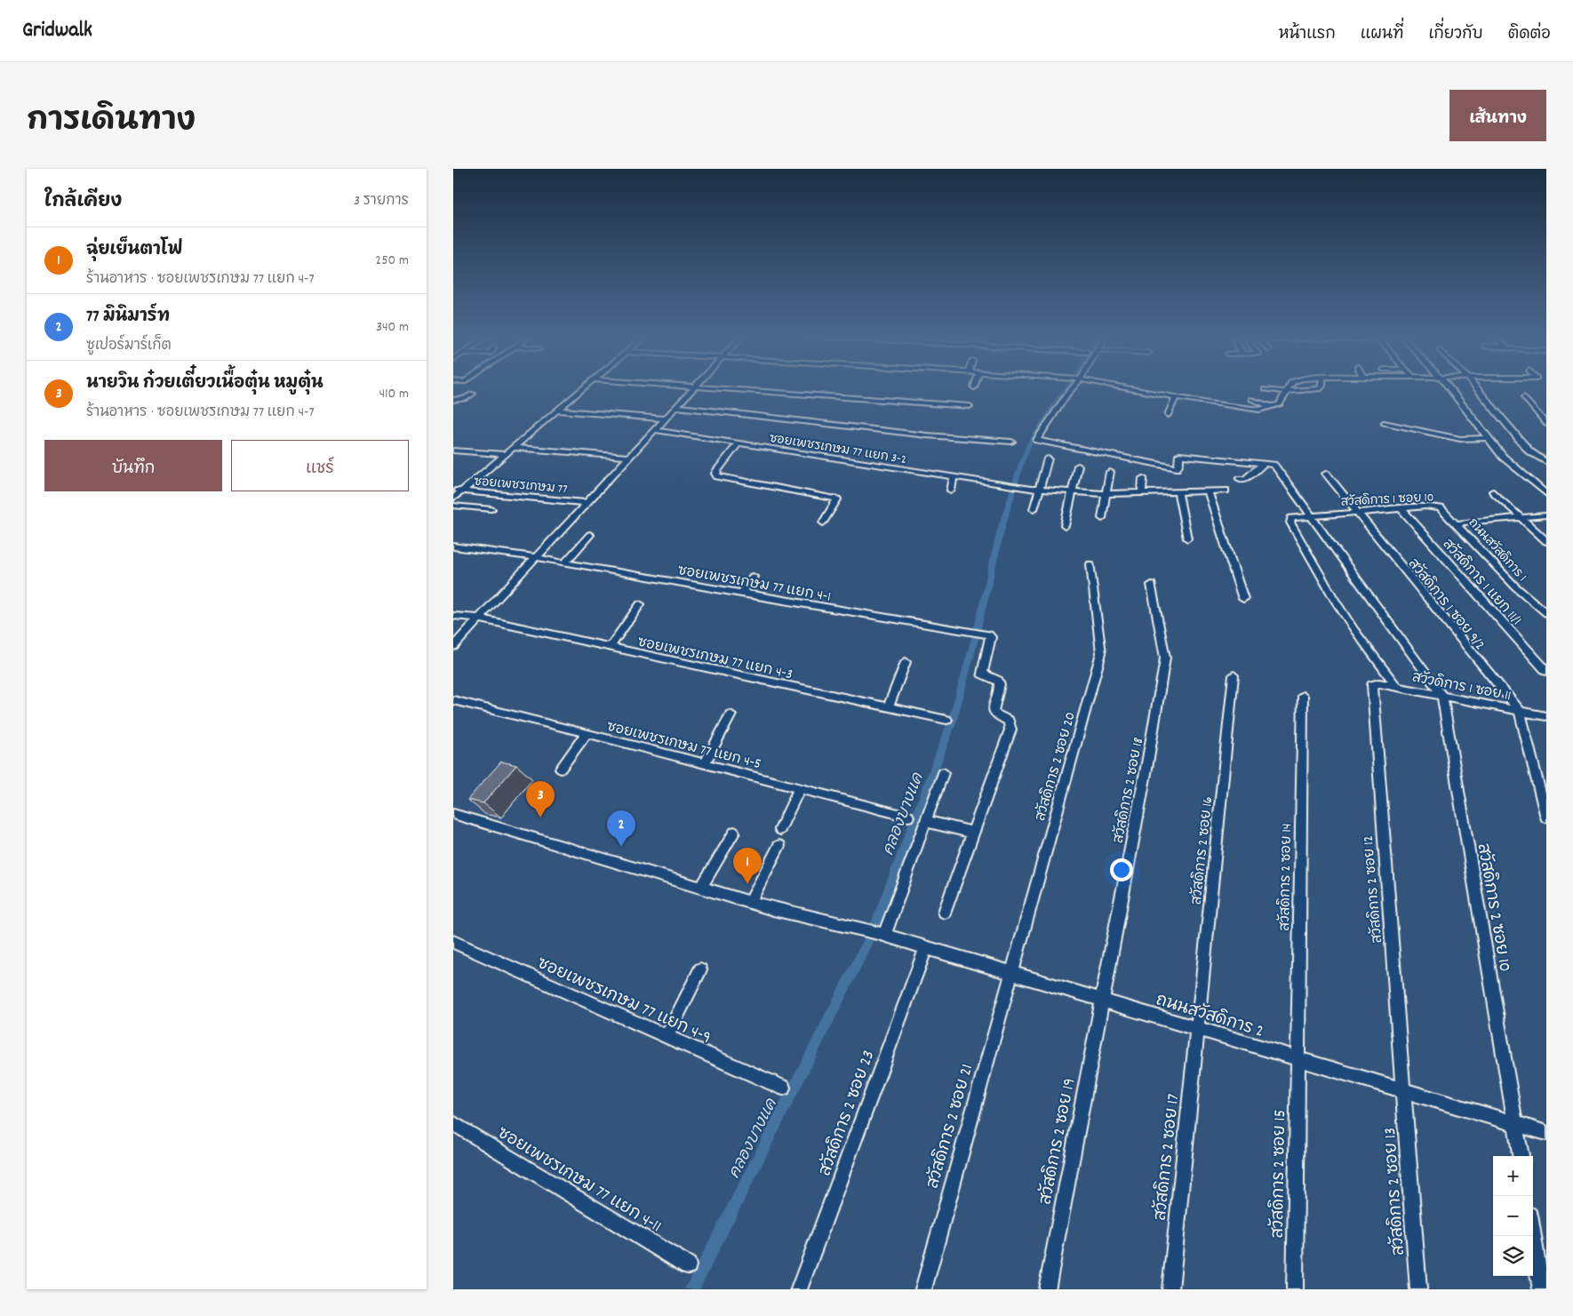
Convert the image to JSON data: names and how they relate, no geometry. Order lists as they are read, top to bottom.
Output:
{
  "streets": {
    "street": [
      "ซอยเพชรเกษม 77 แยก 3-2",
      "ซอยเพชรเกษม 77",
      "สวัสดิการ 1 ซอย 10",
      "ถนนสวัสดิการ 1",
      "สวัสดิการ 1 แยก 11/1",
      "ซอยเพชรเกษม 77 แยก 4-1",
      "สวัสดิการ 1 ซอย 9/2",
      "ซอยเพชรเกษม 77 แยก 4-3",
      "สวัวดิการ 1 ซอย 11",
      "ซอยเพชรเกษม 77 แยก 4-5",
      "สวัสดิการ 2 ซอย 20",
      "สวัสดิการ 2 ซอย 18",
      "สวัสดิการ 2 ซอย 16",
      "สวัสดิการ 2 ซอย 14",
      "สวัสดิการ 2 ซอย 12",
      "สวัสดิการ 2 ซอย 10",
      "ซอยเพชรเกษม 77 แยก 4-9",
      "ถนนสวัสดิการ 2",
      "สวัสดิการ 2 ซอย 23",
      "สวัสดิการ 2 ซอย 21",
      "สวัสดิการ 2 ซอย 19",
      "สวัสดิการ 2 ซอย 17",
      "สวัสดิการ 2 ซอย 15",
      "ซอยเพชรเกษม 77 แยก 4-11",
      "สวัสดิการ 2 ซอย 13"
    ]
  },
  "crossings": [
    ["สวัสดิการ 1 ซอย 10", "ถนนสวัสดิการ 1"],
    ["สวัสดิการ 1 ซอย 10", "สวัสดิการ 1 แยก 11/1"],
    ["สวัสดิการ 1 ซอย 10", "สวัสดิการ 1 ซอย 9/2"],
    ["สวัสดิการ 1 ซอย 10", "สวัวดิการ 1 ซอย 11"],
    ["สวัสดิการ 1 ซอย 9/2", "สวัวดิการ 1 ซอย 11"],
    ["สวัวดิการ 1 ซอย 11", "สวัสดิการ 2 ซอย 12"],
    ["สวัวดิการ 1 ซอย 11", "สวัสดิการ 2 ซอย 10"],
    ["สวัสดิการ 2 ซอย 20", "ถนนสวัสดิการ 2"],
    ["สวัสดิการ 2 ซอย 20", "สวัสดิการ 2 ซอย 21"],
    ["สวัสดิการ 2 ซอย 18", "ถนนสวัสดิการ 2"],
    ["สวัสดิการ 2 ซอย 18", "สวัสดิการ 2 ซอย 19"],
    ["สวัสดิการ 2 ซอย 16", "ถนนสวัสดิการ 2"],
    ["สวัสดิการ 2 ซอย 16", "สวัสดิการ 2 ซอย 17"],
    ["สวัสดิการ 2 ซอย 14", "ถนนสวัสดิการ 2"],
    ["สวัสดิการ 2 ซอย 14", "สวัสดิการ 2 ซอย 15"],
    ["สวัสดิการ 2 ซอย 12", "ถนนสวัสดิการ 2"],
    ["สวัสดิการ 2 ซอย 12", "สวัสดิการ 2 ซอย 13"],
    ["สวัสดิการ 2 ซอย 10", "ถนนสวัสดิการ 2"],
    ["ถนนสวัสดิการ 2", "สวัสดิการ 2 ซอย 23"],
    ["ถนนสวัสดิการ 2", "สวัสดิการ 2 ซอย 21"],
    ["ถนนสวัสดิการ 2", "สวัสดิการ 2 ซอย 19"],
    ["ถนนสวัสดิการ 2", "สวัสดิการ 2 ซอย 17"],
    ["ถนนสวัสดิการ 2", "สวัสดิการ 2 ซอย 15"],
    ["ถนนสวัสดิการ 2", "สวัสดิการ 2 ซอย 13"]
  ],
  "water": ["คลองบางแค"],
  "page": {
    "header": "Gridwalk",
    "nav": [
      "หน้าแรก",
      "แผนที่",
      "เกี่ยวกับ",
      "ติดต่อ"
    ],
    "title": "การเดินทาง",
    "buttons": [
      "เส้นทาง",
      ["บันทึก", "แชร์"]
    ],
    "heading": ["ใกล้เคียง", "3 รายการ"],
    "list": [
      {
        "mark": "1",
        "name": "ฉุ่ยเย็นตาโฟ",
        "note": "ร้านอาหาร · ซอยเพชรเกษม 77 แยก 4-7",
        "value": "250 m"
      },
      {
        "mark": "2",
        "name": "77 มินิมาร์ท",
        "note": "ซูเปอร์มาร์เก็ต",
        "value": "340 m"
      },
      {
        "mark": "3",
        "name": "นายวิน ก๋วยเตี๋ยวเนื้อตุ๋น หมูตุ๋น",
        "note": "ร้านอาหาร · ซอยเพชรเกษม 77 แยก 4-7",
        "value": "410 m"
      }
    ],
    "pins": ["3", "2", "1"],
    "map_buttons": ["+", "−"]
  }
}
